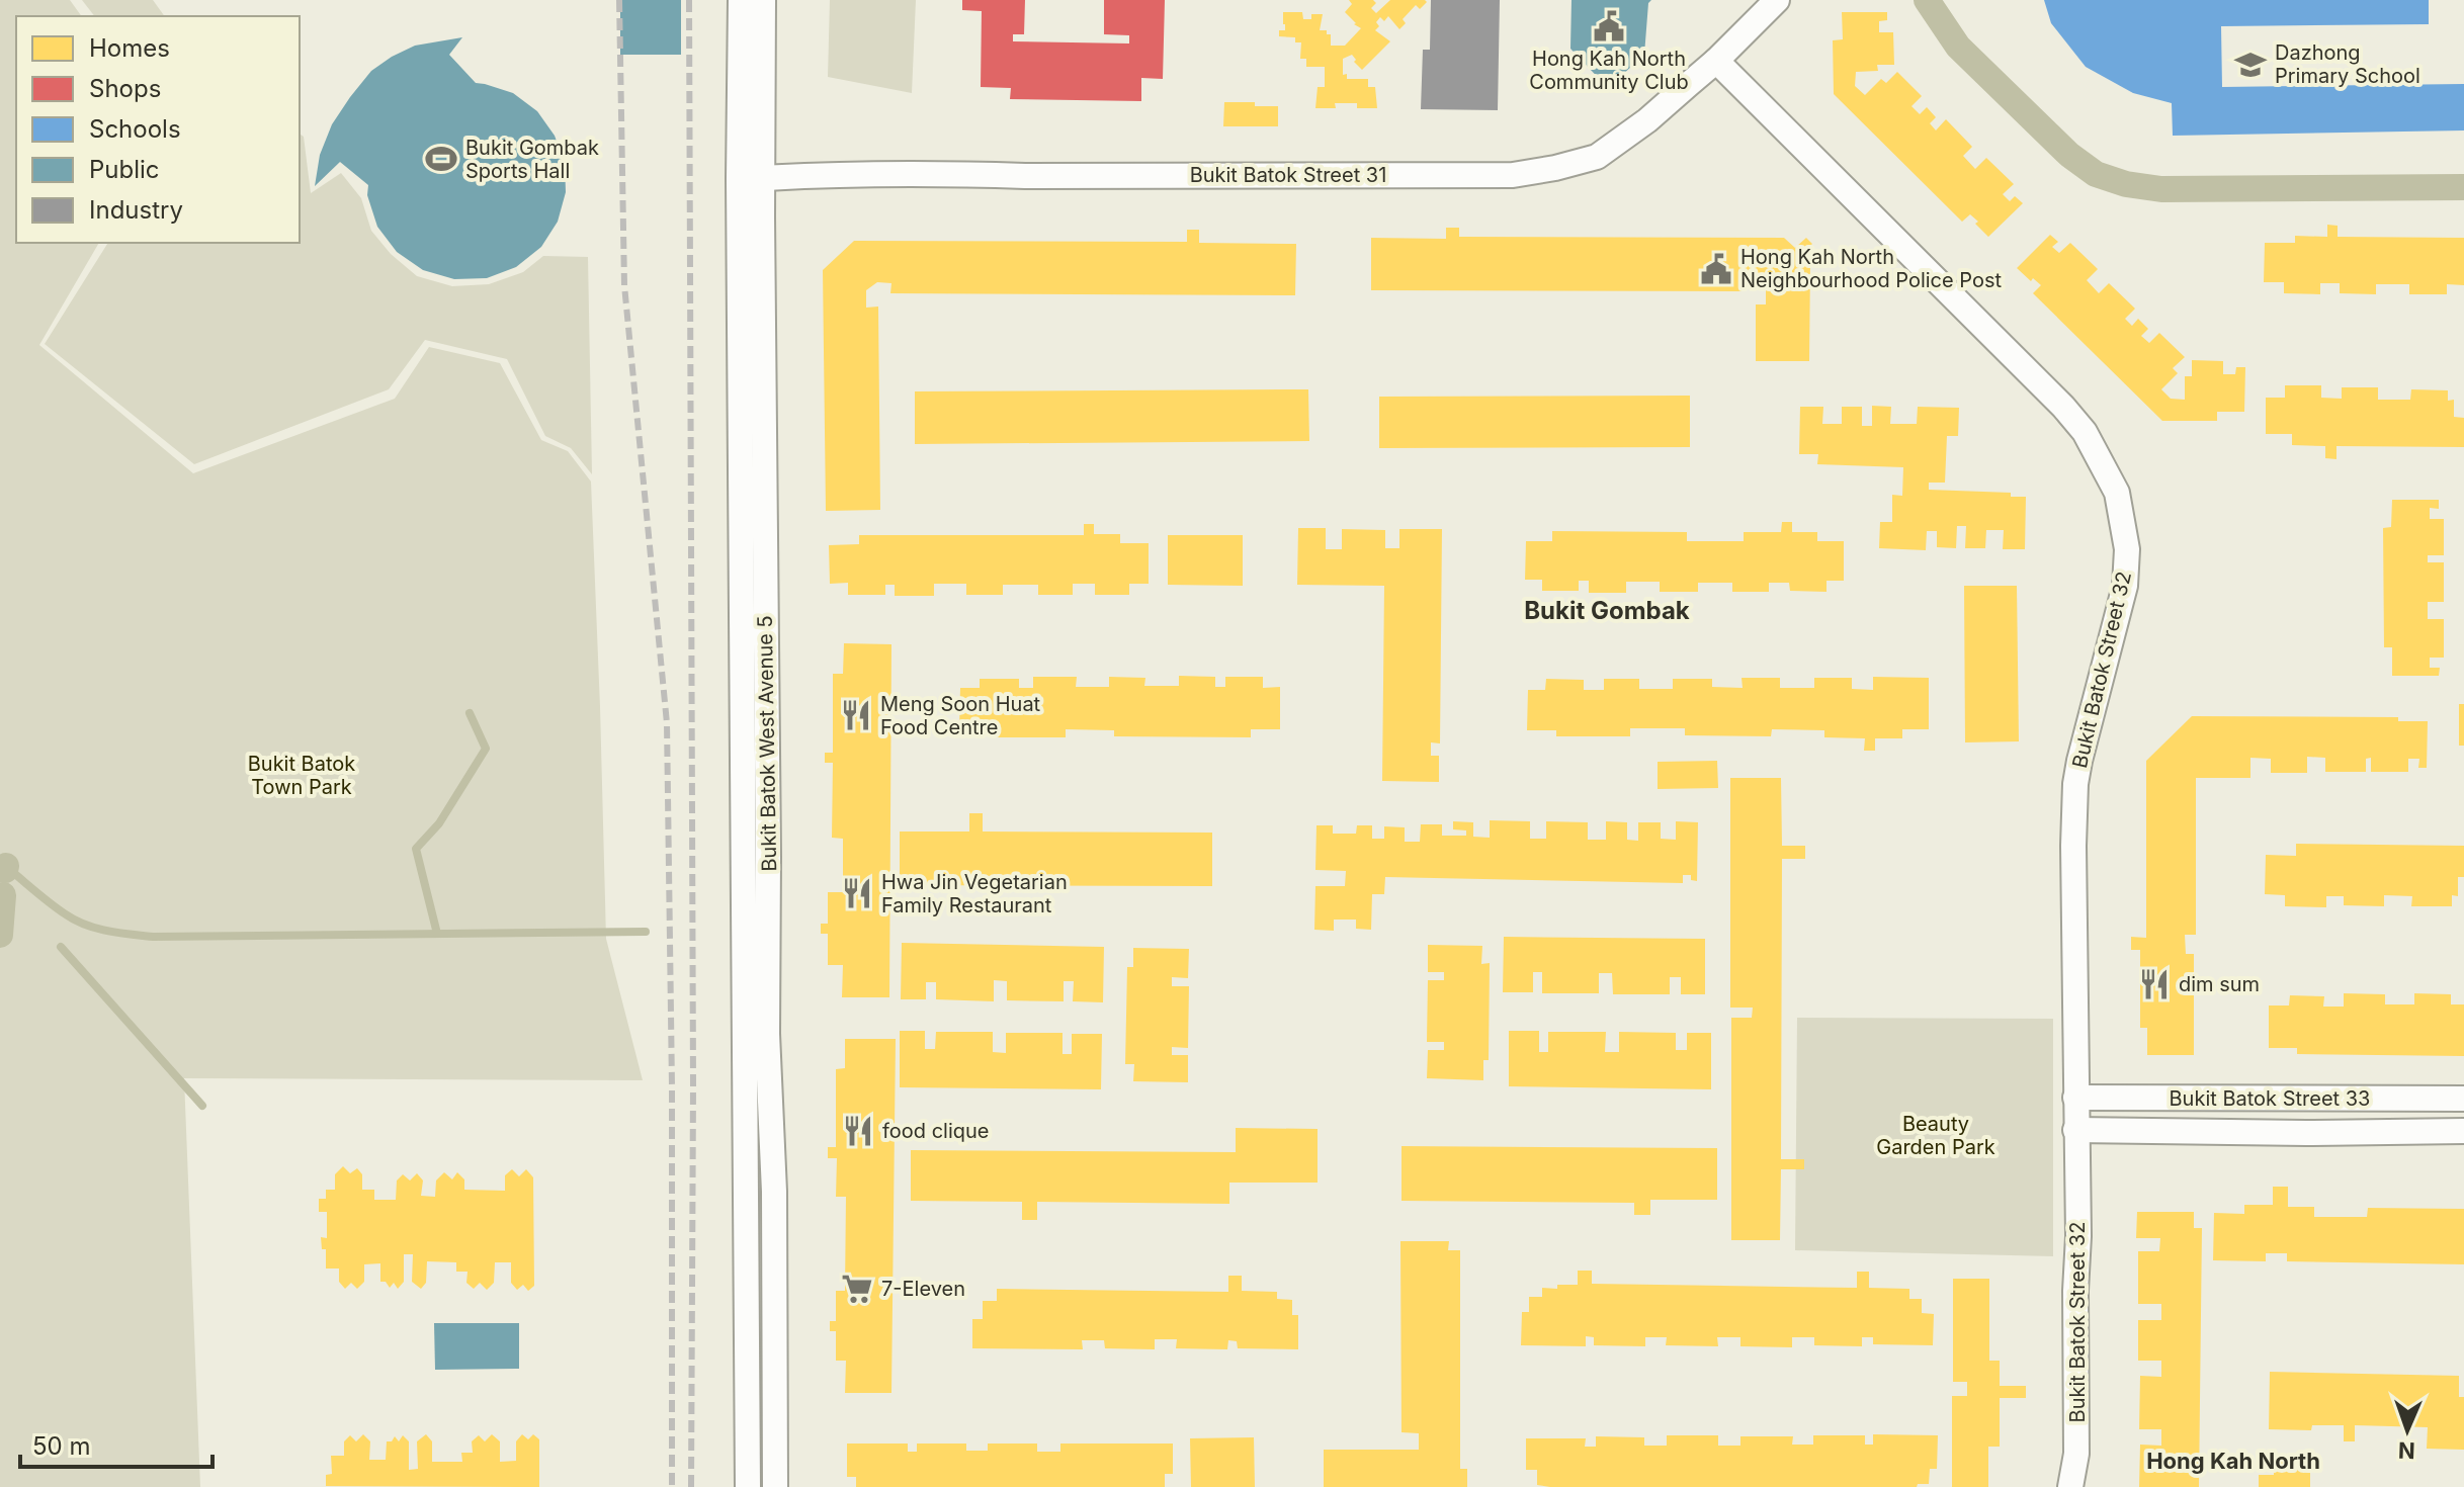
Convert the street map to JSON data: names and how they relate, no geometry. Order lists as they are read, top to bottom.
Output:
{
  "streets": {
    "street": [
      "Bukit Batok Street 31",
      "Bukit Batok Street 32",
      "Bukit Batok West Avenue 5",
      "Bukit Batok Street 33"
    ]
  },
  "crossings": [
    ["Bukit Batok Street 31", "Bukit Batok Street 32"],
    ["Bukit Batok Street 31", "Bukit Batok West Avenue 5"],
    ["Bukit Batok Street 32", "Bukit Batok Street 33"]
  ],
  "districts": ["Bukit Gombak", "Hong Kah North"],
  "parks": ["Bukit Batok Town Park", "Beauty Garden Park"],
  "places": {
    "public building": ["Hong Kah North Community Club", "Hong Kah North Neighbourhood Police Post"],
    "school or university": ["Dazhong Primary School"],
    "sports": ["Bukit Gombak Sports Hall"],
    "restaurant": [
      "Meng Soon Huat Food Centre",
      "Hwa Jin Vegetarian Family Restaurant",
      "dim sum",
      "food clique"
    ],
    "supermarket": ["7-Eleven"]
  },
  "legend": [
    "Homes",
    "Shops",
    "Schools",
    "Public",
    "Industry"
  ],
  "scale_bar": "50 m",
  "north": "bottom"
}
